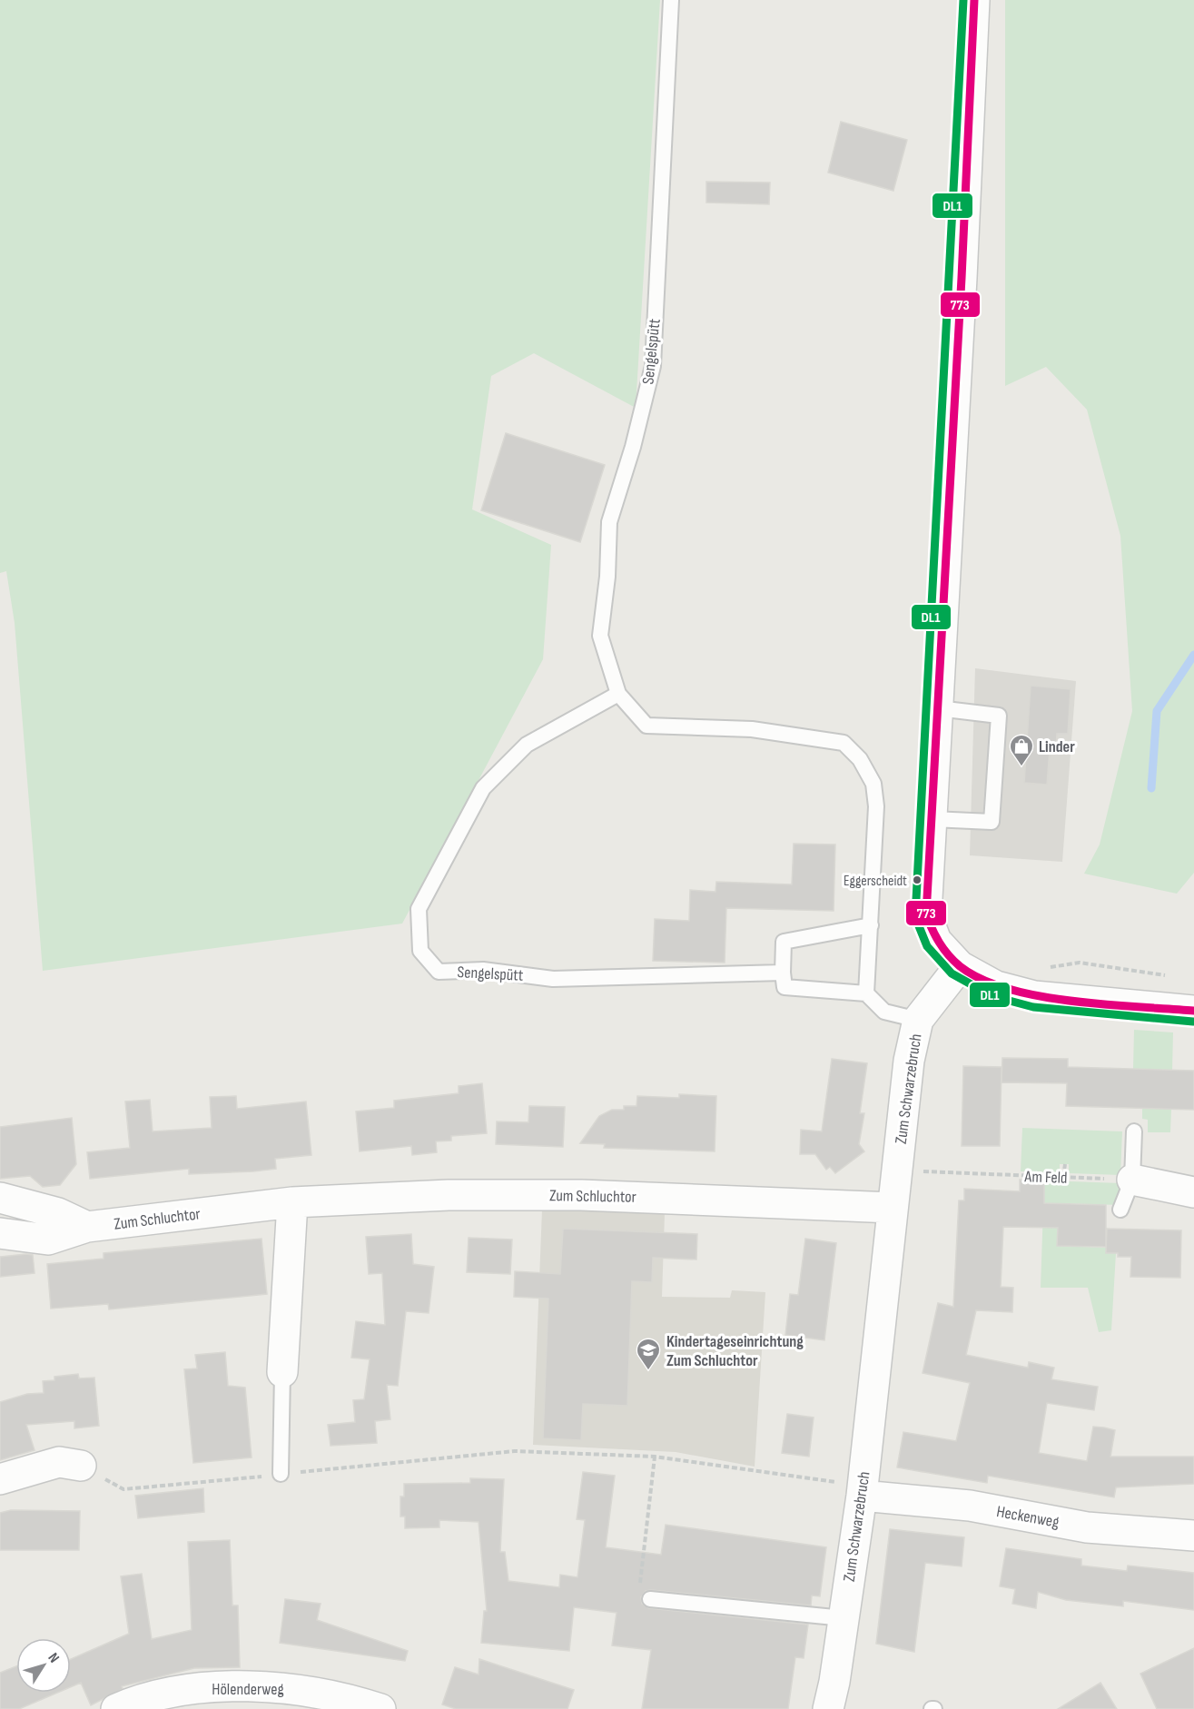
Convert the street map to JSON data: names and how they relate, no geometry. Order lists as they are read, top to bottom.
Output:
{
  "streets": {
    "street": [
      "Zum Schwarzebruch",
      "Zum Schluchtor",
      "Heckenweg",
      "Hölenderweg"
    ],
    "lane": ["Sengelspütt"],
    "path": ["Am Feld"]
  },
  "crossings": [
    ["Zum Schwarzebruch", "Am Feld"],
    ["Zum Schwarzebruch", "Zum Schluchtor"],
    ["Zum Schwarzebruch", "Heckenweg"]
  ],
  "places": {
    "shop": ["Linder"],
    "other": ["Eggerscheidt"],
    "school or university": ["Kindertageseinrichtung Zum Schluchtor"]
  },
  "lines": ["transit line 773", "transit line DL1"],
  "north": "top right"
}
